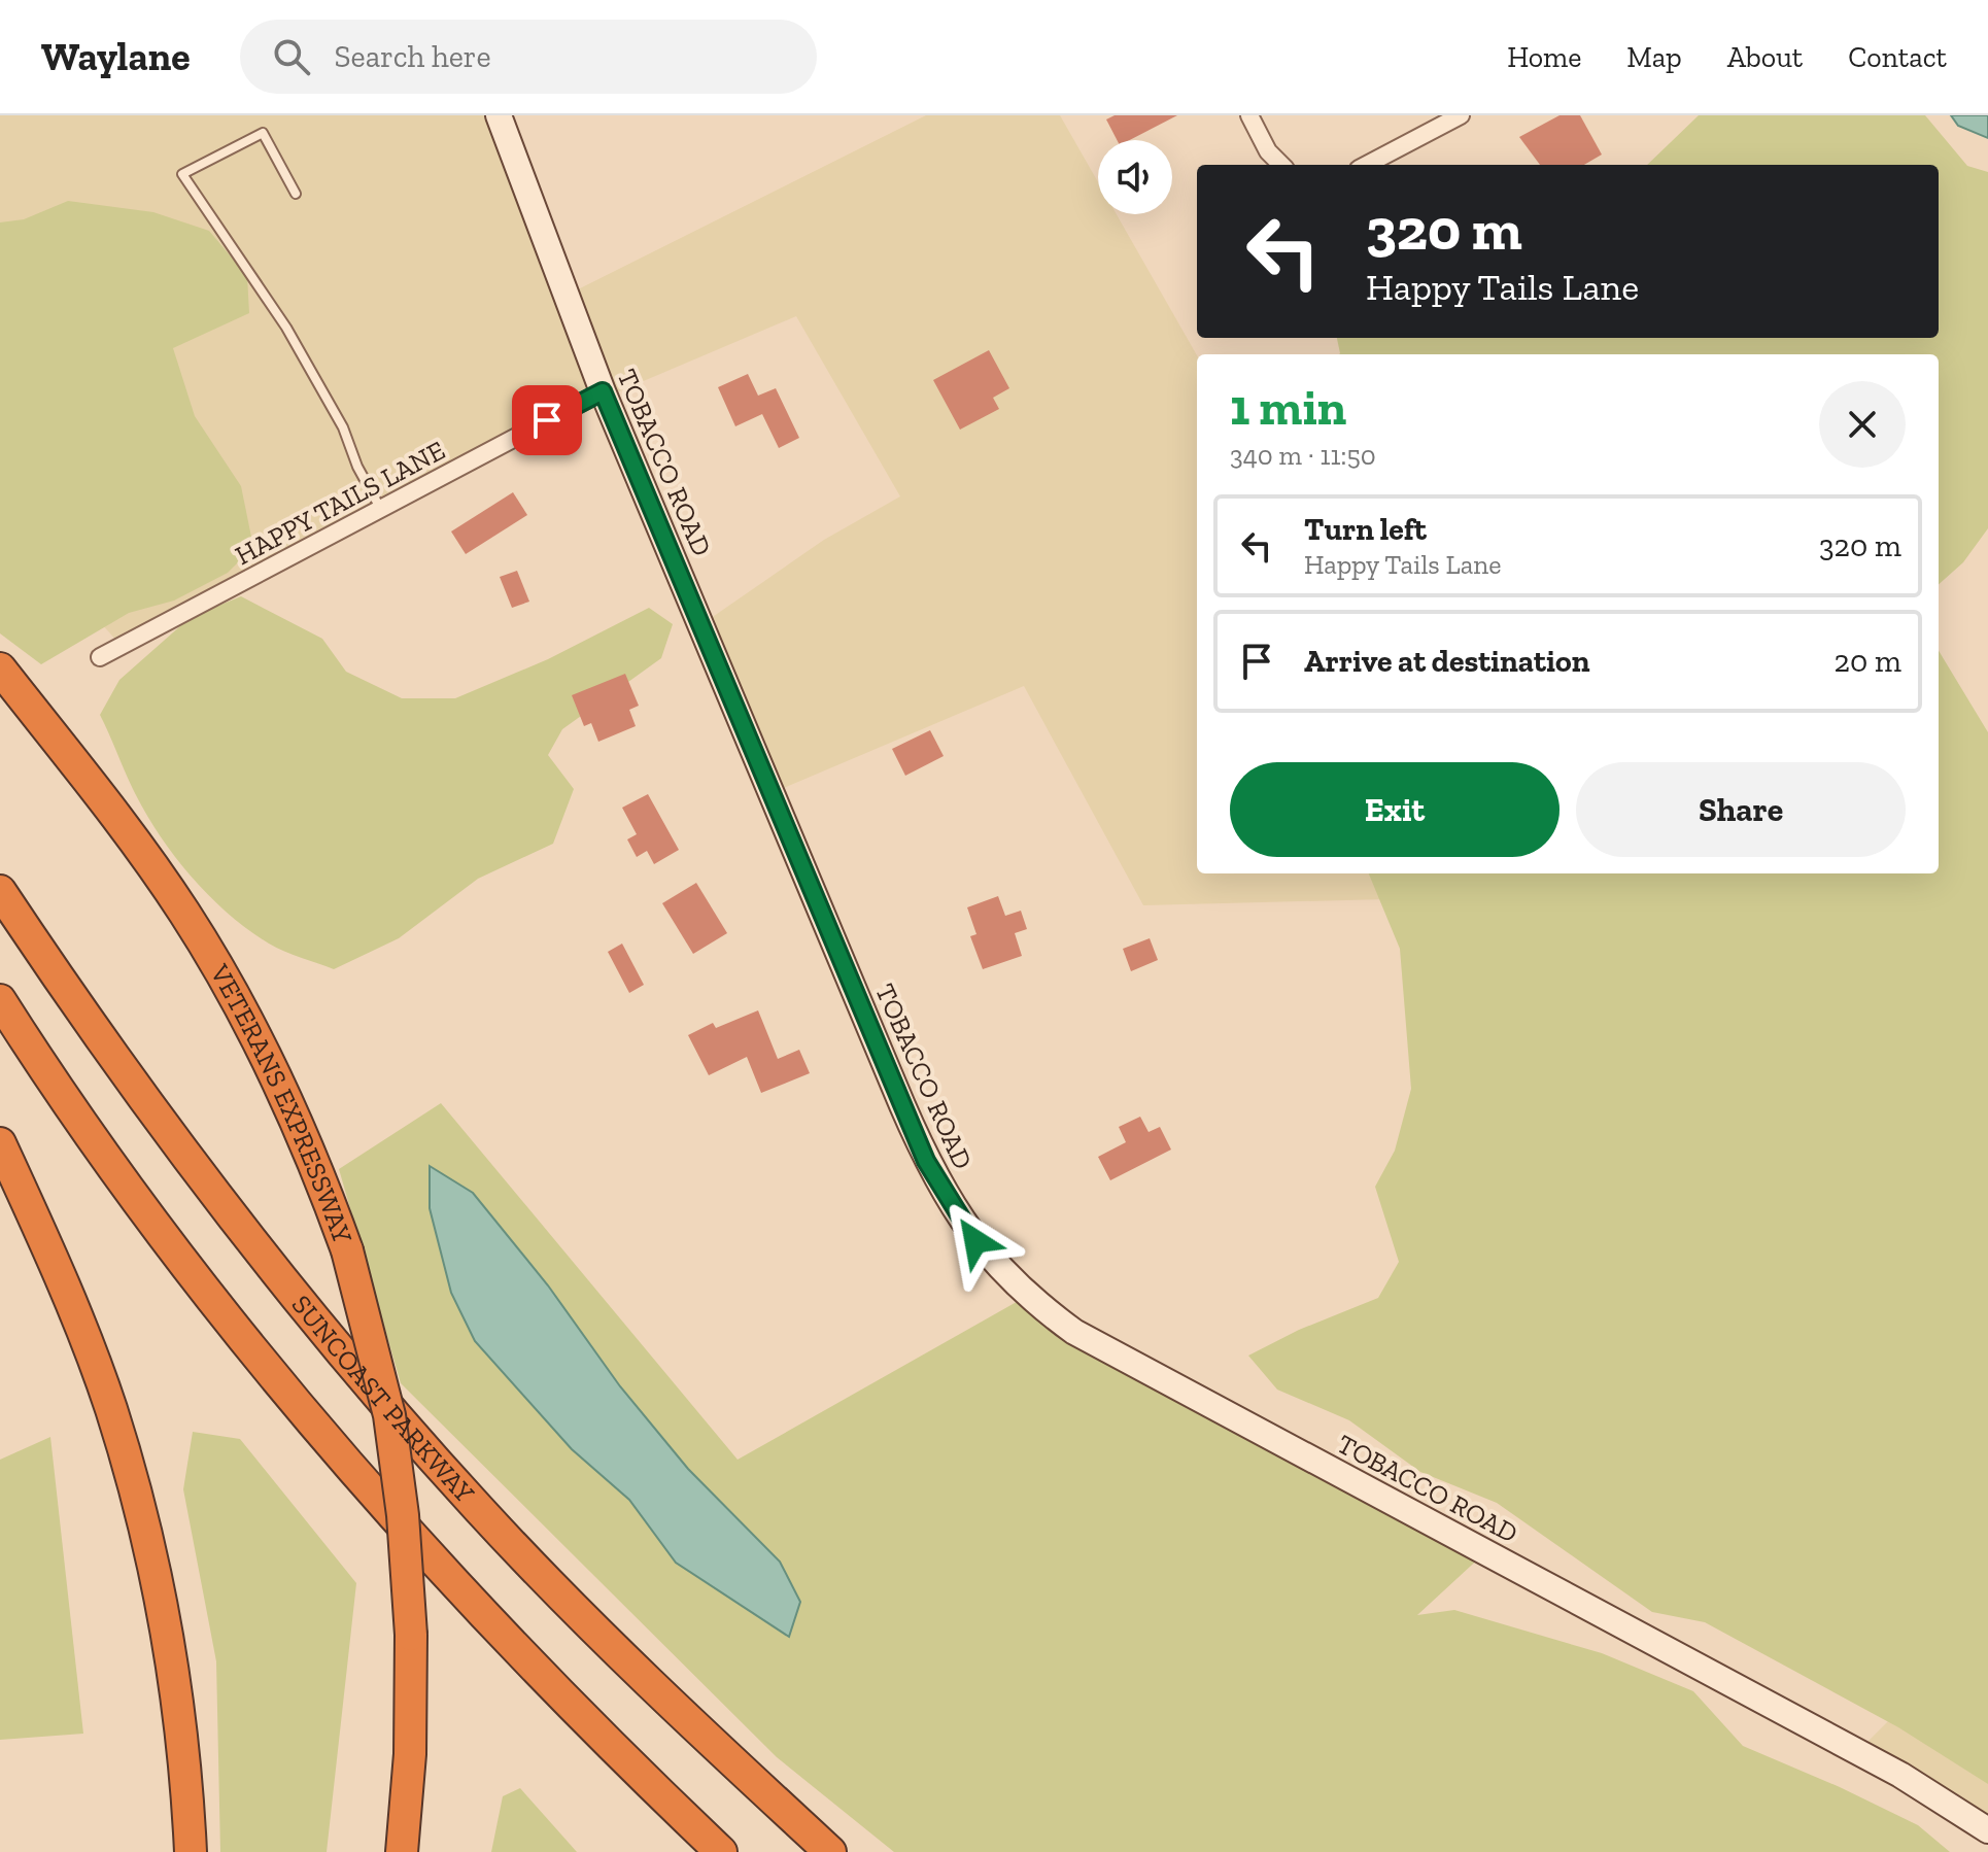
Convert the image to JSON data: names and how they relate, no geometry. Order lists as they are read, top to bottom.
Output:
{
  "streets": {
    "highway": ["VETERANS EXPRESSWAY", "SUNCOAST PARKWAY"],
    "street": ["TOBACCO ROAD", "HAPPY TAILS LANE"]
  },
  "crossings": [
    ["TOBACCO ROAD", "HAPPY TAILS LANE"]
  ],
  "page": {
    "header": "Waylane",
    "search": "Search here",
    "nav": [
      "Home",
      "Map",
      "About",
      "Contact"
    ],
    "turn": ["320 m", "Happy Tails Lane"],
    "heading": ["1 min", "340 m · 11:50"],
    "list": [
      {
        "name": "Turn left",
        "note": "Happy Tails Lane",
        "value": "320 m"
      },
      {
        "name": "Arrive at destination",
        "value": "20 m"
      }
    ],
    "buttons": ["Exit", "Share"]
  }
}
